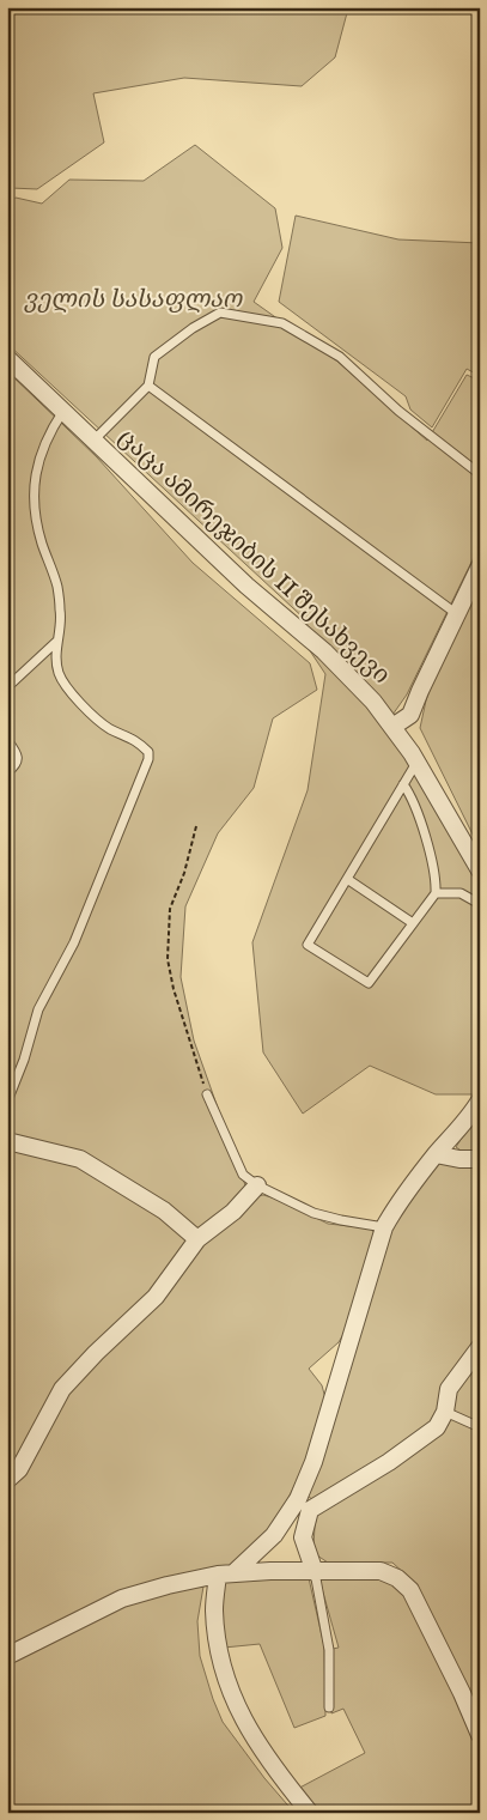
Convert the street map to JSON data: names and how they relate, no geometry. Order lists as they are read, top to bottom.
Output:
{
  "streets": {
    "street": ["ცაცა ამირეჯიბის II შესახვევი"]
  },
  "parks": ["ველის სასაფლაო"]
}
